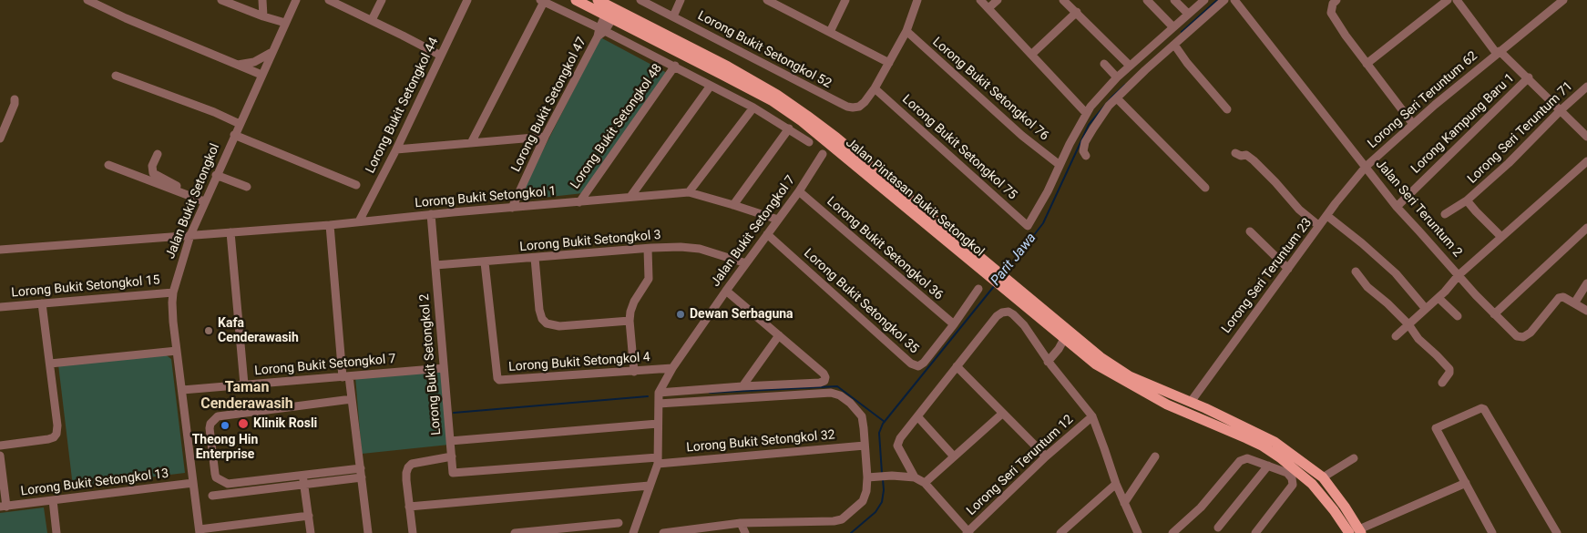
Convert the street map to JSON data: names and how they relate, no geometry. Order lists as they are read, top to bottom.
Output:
{
  "streets": {
    "main road": ["Jalan Pintasan Bukit Setongkol"],
    "street": [
      "Lorong Bukit Setongkol 52",
      "Lorong Bukit Setongkol 76",
      "Lorong Seri Teruntum 62",
      "Lorong Bukit Setongkol 47",
      "Lorong Bukit Setongkol 44",
      "Lorong Kampung Baru 1",
      "Lorong Bukit Setongkol 48",
      "Lorong Seri Teruntum 71",
      "Lorong Bukit Setongkol 75",
      "Lorong Bukit Setongkol 1",
      "Jalan Bukit Setongkol",
      "Jalan Seri Teruntum 2",
      "Jalan Bukit Setongkol 7",
      "Lorong Bukit Setongkol 3",
      "Lorong Bukit Setongkol 36",
      "Lorong Seri Teruntum 23",
      "Lorong Bukit Setongkol 15",
      "Lorong Bukit Setongkol 35",
      "Lorong Bukit Setongkol 4",
      "Lorong Bukit Setongkol 2",
      "Lorong Bukit Setongkol 7",
      "Lorong Bukit Setongkol 32",
      "Lorong Seri Teruntum 12",
      "Lorong Bukit Setongkol 13"
    ]
  },
  "crossings": [
    ["Lorong Bukit Setongkol 52", "Lorong Bukit Setongkol 75"],
    ["Lorong Bukit Setongkol 76", "Lorong Bukit Setongkol 75"],
    ["Lorong Seri Teruntum 62", "Jalan Seri Teruntum 2"],
    ["Lorong Seri Teruntum 62", "Lorong Seri Teruntum 23"],
    ["Lorong Bukit Setongkol 47", "Lorong Bukit Setongkol 1"],
    ["Lorong Bukit Setongkol 47", "Jalan Pintasan Bukit Setongkol"],
    ["Lorong Bukit Setongkol 44", "Lorong Bukit Setongkol 1"],
    ["Lorong Kampung Baru 1", "Jalan Seri Teruntum 2"],
    ["Lorong Bukit Setongkol 48", "Lorong Bukit Setongkol 1"],
    ["Lorong Bukit Setongkol 1", "Jalan Bukit Setongkol"],
    ["Lorong Bukit Setongkol 1", "Jalan Bukit Setongkol 7"],
    ["Lorong Bukit Setongkol 1", "Lorong Bukit Setongkol 2"],
    ["Jalan Pintasan Bukit Setongkol", "Lorong Seri Teruntum 23"],
    ["Jalan Bukit Setongkol", "Lorong Bukit Setongkol 15"],
    ["Jalan Bukit Setongkol", "Lorong Bukit Setongkol 7"],
    ["Jalan Bukit Setongkol", "Lorong Bukit Setongkol 13"],
    ["Jalan Seri Teruntum 2", "Lorong Seri Teruntum 23"],
    ["Jalan Bukit Setongkol 7", "Lorong Bukit Setongkol 3"],
    ["Jalan Bukit Setongkol 7", "Lorong Bukit Setongkol 36"],
    ["Jalan Bukit Setongkol 7", "Lorong Bukit Setongkol 35"],
    ["Jalan Bukit Setongkol 7", "Lorong Bukit Setongkol 4"],
    ["Lorong Bukit Setongkol 3", "Lorong Bukit Setongkol 4"],
    ["Lorong Bukit Setongkol 3", "Lorong Bukit Setongkol 2"],
    ["Lorong Bukit Setongkol 36", "Lorong Bukit Setongkol 35"],
    ["Lorong Bukit Setongkol 2", "Lorong Bukit Setongkol 7"]
  ],
  "districts": ["Taman Cenderawasih"],
  "water": ["Parit Jawa"],
  "places": [
    "Dewan Serbaguna",
    "Kafa Cenderawasih",
    "Klinik Rosli",
    "Theong Hin Enterprise"
  ]
}
